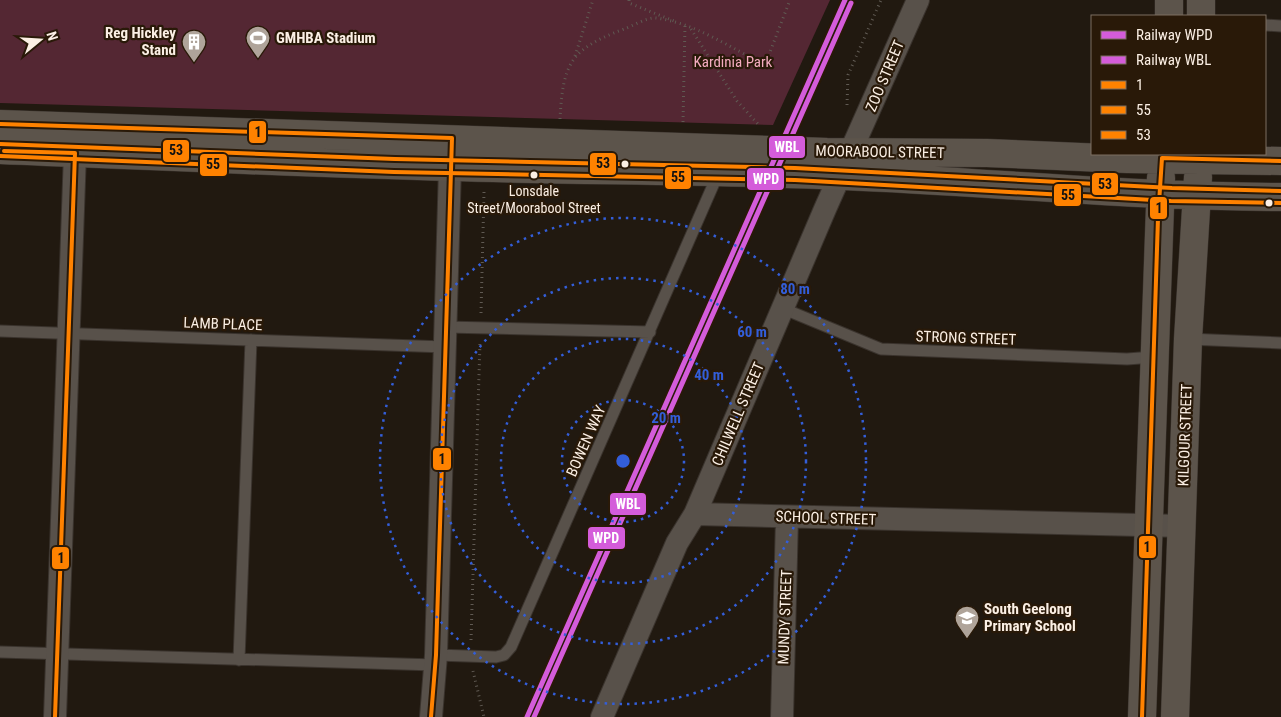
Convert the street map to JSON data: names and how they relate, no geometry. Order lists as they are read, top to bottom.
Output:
{
  "streets": {
    "street": [
      "ZOO STREET",
      "MOORABOOL STREET",
      "CHILWELL STREET",
      "KILGOUR STREET",
      "SCHOOL STREET",
      "MUNDY STREET"
    ],
    "lane": ["LAMB PLACE", "STRONG STREET", "BOWEN WAY"]
  },
  "crossings": [
    ["ZOO STREET", "MOORABOOL STREET"],
    ["ZOO STREET", "CHILWELL STREET"],
    ["MOORABOOL STREET", "CHILWELL STREET"],
    ["MOORABOOL STREET", "KILGOUR STREET"],
    ["MOORABOOL STREET", "BOWEN WAY"],
    ["LAMB PLACE", "BOWEN WAY"],
    ["STRONG STREET", "CHILWELL STREET"],
    ["CHILWELL STREET", "SCHOOL STREET"],
    ["KILGOUR STREET", "SCHOOL STREET"],
    ["SCHOOL STREET", "MUNDY STREET"]
  ],
  "parks": ["Kardinia Park"],
  "places": {
    "sports": ["GMHBA Stadium"],
    "building": ["Reg Hickley Stand"],
    "other": ["Lonsdale Street/Moorabool Street"],
    "school or university": ["South Geelong Primary School"]
  },
  "lines": [
    "rail line WPD",
    "rail line WBL",
    "transit line 1",
    "transit line 53",
    "transit line 55"
  ],
  "legend": [
    "Railway WPD",
    "Railway WBL",
    "1",
    "55",
    "53"
  ],
  "north": "right",
  "rings": [
    "80 m",
    "60 m",
    "40 m",
    "20 m"
  ]
}
